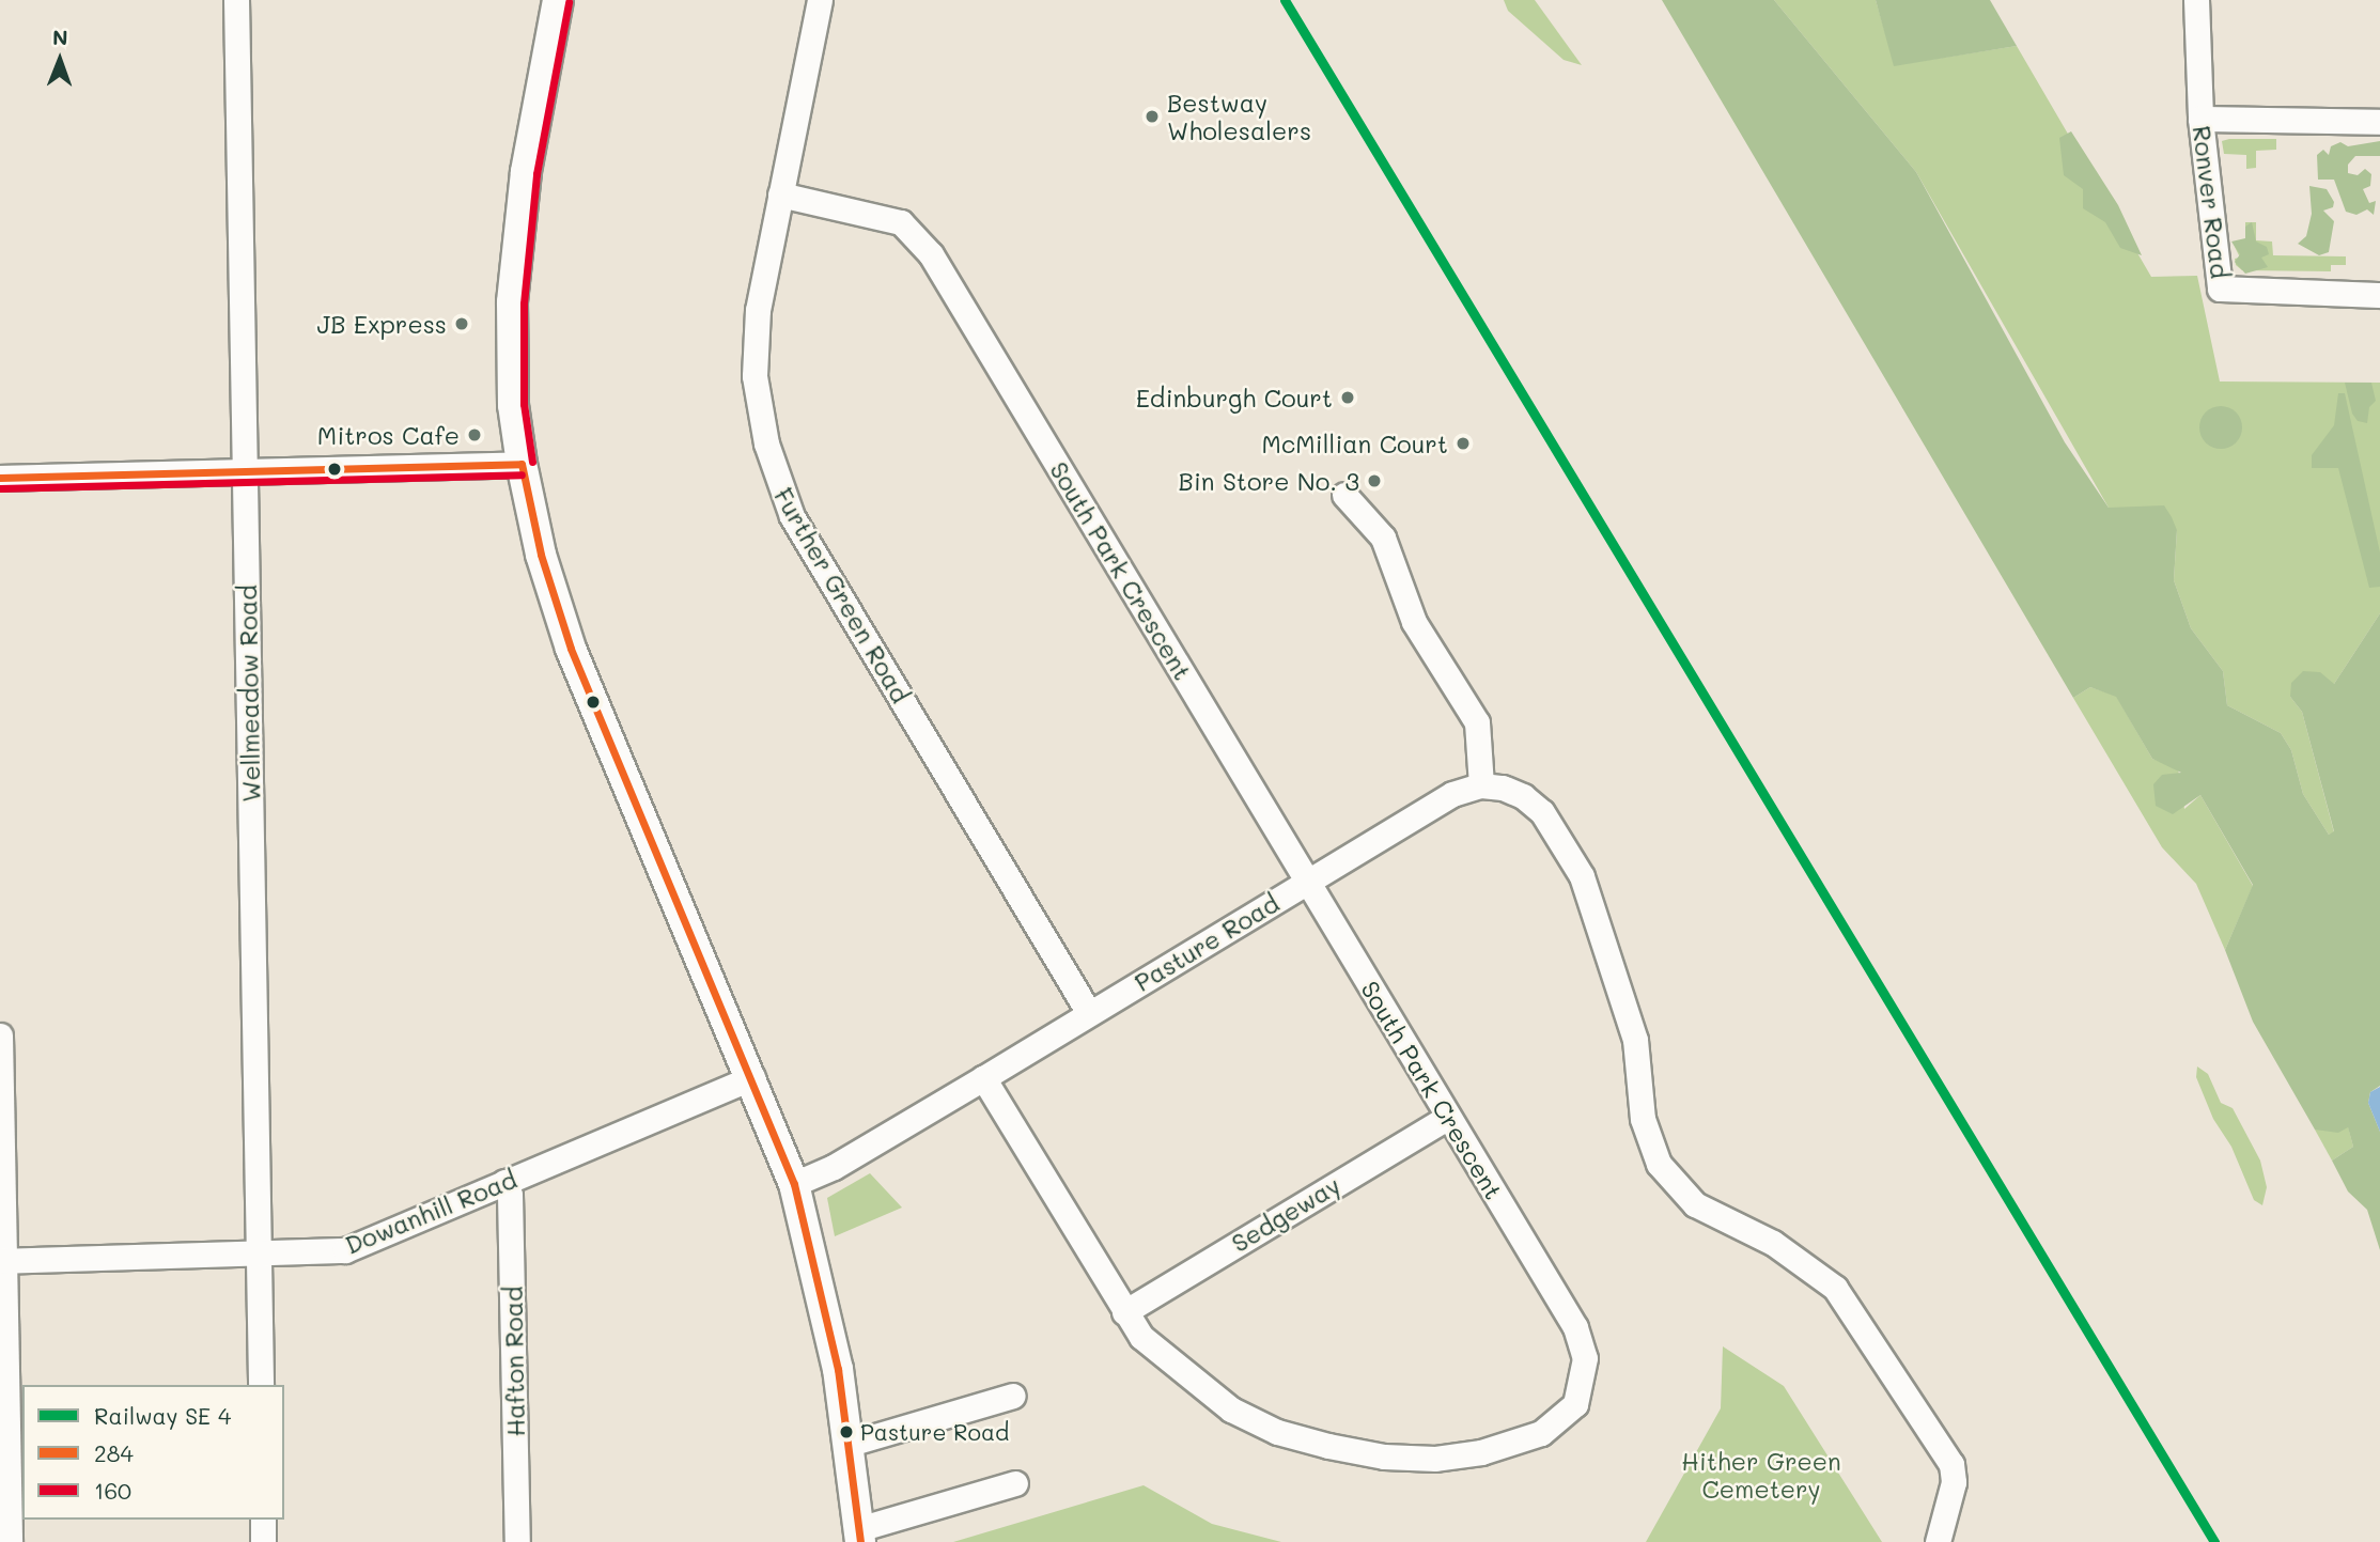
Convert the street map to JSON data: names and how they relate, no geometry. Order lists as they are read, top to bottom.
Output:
{
  "streets": {
    "street": [
      "Ronver Road",
      "South Park Crescent",
      "Further Green Road",
      "Wellmeadow Road",
      "Pasture Road",
      "Dowanhill Road",
      "Sedgeway",
      "Hafton Road"
    ]
  },
  "crossings": [
    ["South Park Crescent", "Further Green Road"],
    ["South Park Crescent", "Pasture Road"],
    ["South Park Crescent", "Sedgeway"],
    ["Further Green Road", "Pasture Road"],
    ["Wellmeadow Road", "Dowanhill Road"],
    ["Dowanhill Road", "Hafton Road"]
  ],
  "parks": ["Hither Green Cemetery"],
  "places": [
    "Bestway Wholesalers",
    "JB Express",
    "Edinburgh Court",
    "Mitros Cafe",
    "McMillian Court",
    "Bin Store No. 3",
    "Pasture Road"
  ],
  "lines": ["transit line 160", "transit line 284"],
  "legend": ["Railway SE 4", "284", "160"],
  "north": "top"
}
